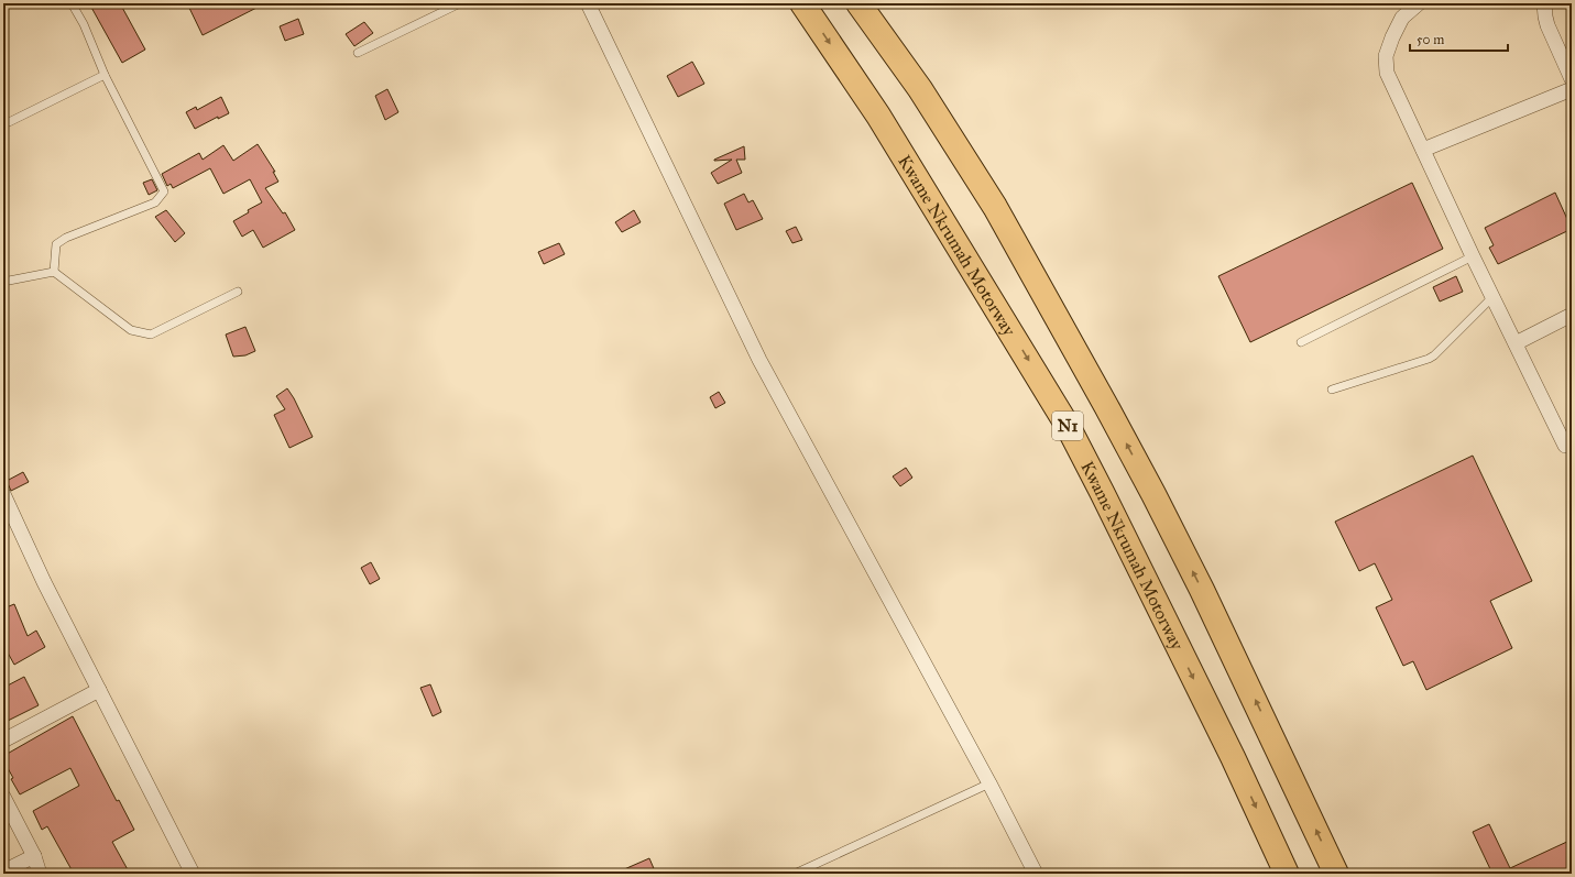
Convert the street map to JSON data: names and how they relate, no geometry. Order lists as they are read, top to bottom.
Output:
{
  "streets": {
    "highway": ["Kwame Nkrumah Motorway", "N1"]
  },
  "scale_bar": "50 m"
}
